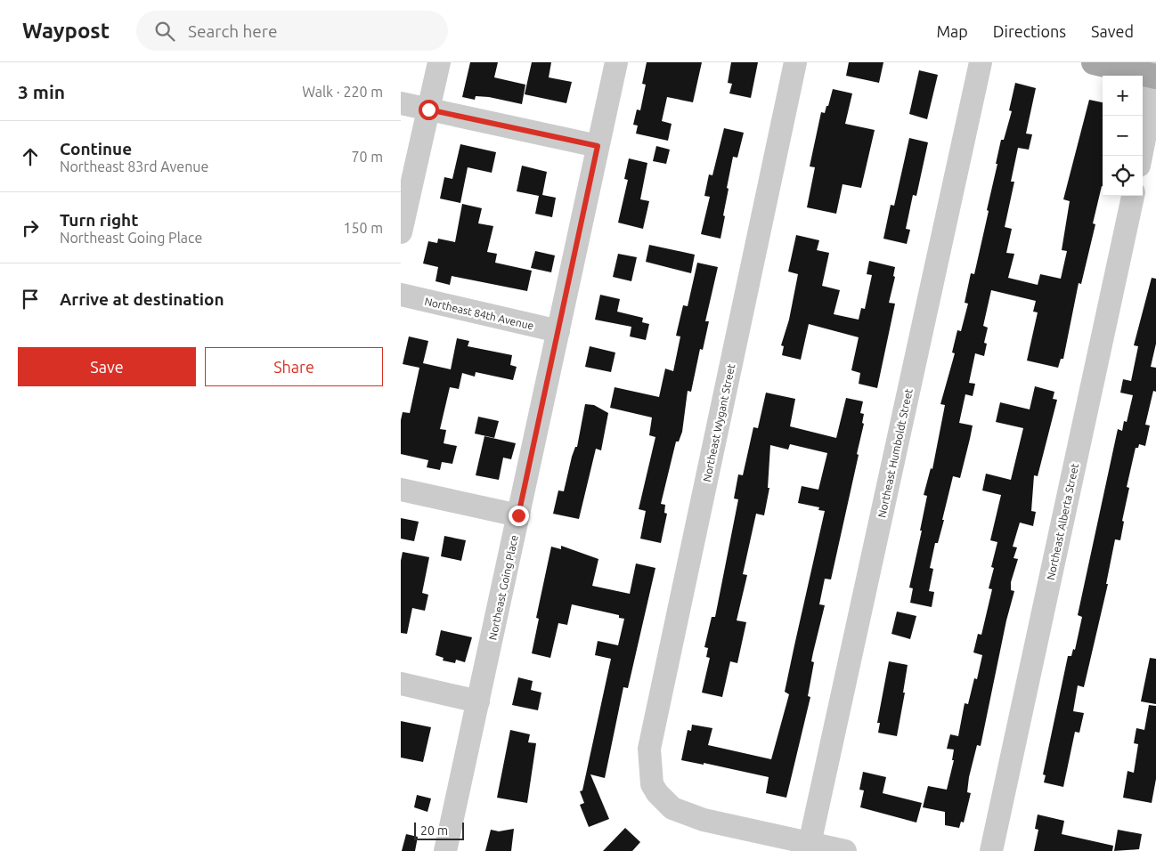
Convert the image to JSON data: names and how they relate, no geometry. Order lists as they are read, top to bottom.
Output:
{
  "streets": {
    "street": [
      "Northeast 84th Avenue",
      "Northeast Wygant Street",
      "Northeast Humboldt Street",
      "Northeast Alberta Street",
      "Northeast Going Place"
    ]
  },
  "crossings": [
    ["Northeast 84th Avenue", "Northeast Going Place"],
    ["Northeast Wygant Street", "Northeast Humboldt Street"]
  ],
  "scale_bar": "20 m",
  "page": {
    "header": "Waypost",
    "search": "Search here",
    "nav": ["Map", "Directions", "Saved"],
    "heading": ["3 min", "Walk · 220 m"],
    "map_buttons": ["+", "−"],
    "list": [
      ["Continue", "Northeast 83rd Avenue", "70 m"],
      ["Turn right", "Northeast Going Place", "150 m"],
      "Arrive at destination"
    ],
    "buttons": ["Save", "Share"],
    "scale": "20 m"
  }
}
